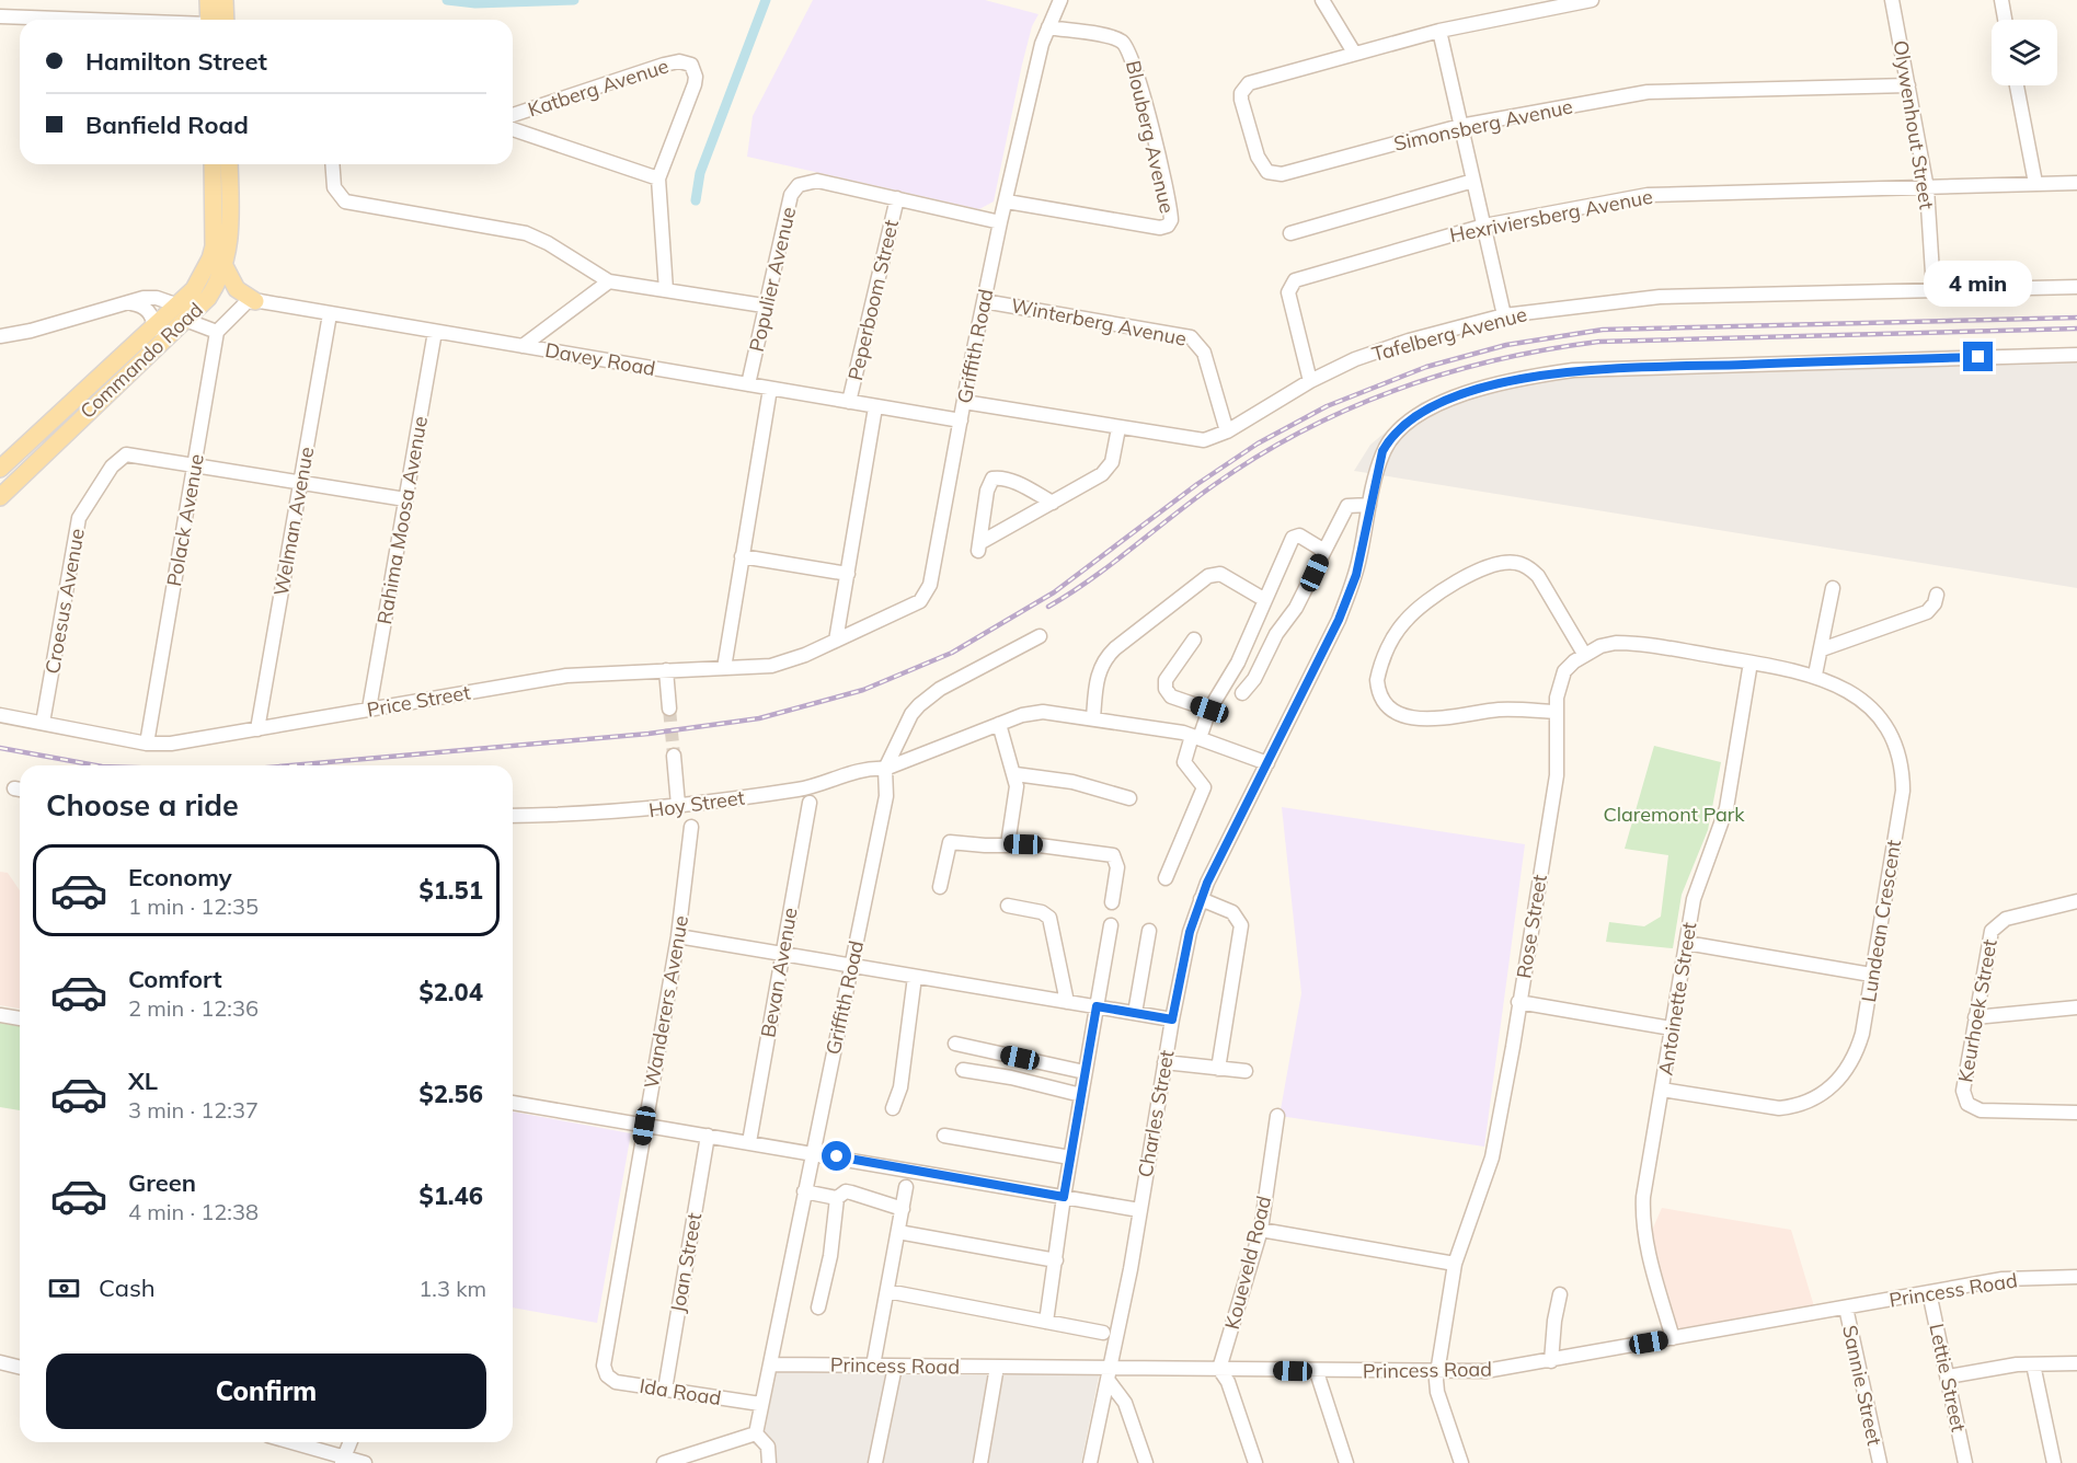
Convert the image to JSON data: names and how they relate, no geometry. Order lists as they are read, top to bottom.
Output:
{
  "streets": {
    "main road": ["Commando Road"],
    "street": [
      "Katberg Avenue",
      "Simonsberg Avenue",
      "Olywenhout Street",
      "Blouberg Avenue",
      "Hexriviersberg Avenue",
      "Populier Avenue",
      "Peperboom Street",
      "Winterberg Avenue",
      "Tafelberg Avenue",
      "Griffith Road",
      "Davey Road",
      "Polack Avenue",
      "Rahima Moosa Avenue",
      "Welman Avenue",
      "Croesus Avenue",
      "Price Street",
      "Hoy Street",
      "Lundean Crescent",
      "Rose Street",
      "Bevan Avenue",
      "Antoinette Street",
      "Wanderers Avenue",
      "Keurhoek Street",
      "Charles Street",
      "Joan Street",
      "Koueveld Road",
      "Princess Road",
      "Lettie Street",
      "Sannie Street",
      "Ida Road"
    ]
  },
  "crossings": [
    ["Simonsberg Avenue", "Olywenhout Street"],
    ["Olywenhout Street", "Hexriviersberg Avenue"],
    ["Olywenhout Street", "Tafelberg Avenue"],
    ["Blouberg Avenue", "Griffith Road"],
    ["Hexriviersberg Avenue", "Tafelberg Avenue"],
    ["Populier Avenue", "Peperboom Street"],
    ["Populier Avenue", "Griffith Road"],
    ["Populier Avenue", "Davey Road"],
    ["Peperboom Street", "Davey Road"],
    ["Winterberg Avenue", "Tafelberg Avenue"],
    ["Winterberg Avenue", "Griffith Road"],
    ["Tafelberg Avenue", "Griffith Road"],
    ["Griffith Road", "Davey Road"],
    ["Griffith Road", "Price Street"],
    ["Griffith Road", "Hoy Street"],
    ["Griffith Road", "Princess Road"],
    ["Griffith Road", "Ida Road"],
    ["Davey Road", "Rahima Moosa Avenue"],
    ["Davey Road", "Welman Avenue"],
    ["Polack Avenue", "Croesus Avenue"],
    ["Polack Avenue", "Price Street"],
    ["Rahima Moosa Avenue", "Price Street"],
    ["Welman Avenue", "Price Street"],
    ["Croesus Avenue", "Price Street"],
    ["Hoy Street", "Charles Street"],
    ["Lundean Crescent", "Antoinette Street"],
    ["Rose Street", "Princess Road"],
    ["Antoinette Street", "Princess Road"],
    ["Wanderers Avenue", "Ida Road"],
    ["Charles Street", "Princess Road"],
    ["Joan Street", "Ida Road"],
    ["Koueveld Road", "Princess Road"],
    ["Princess Road", "Lettie Street"],
    ["Princess Road", "Sannie Street"]
  ],
  "parks": ["Claremont Park"],
  "page": {
    "banner": ["Hamilton Street", "Banfield Road"],
    "bubble": "4 min",
    "heading": "Choose a ride",
    "list": [
      {
        "name": "Economy",
        "note": "1 min · 12:35",
        "value": "$1.51"
      },
      {
        "name": "Comfort",
        "note": "2 min · 12:36",
        "value": "$2.04"
      },
      {
        "name": "XL",
        "note": "3 min · 12:37",
        "value": "$2.56"
      },
      {
        "name": "Green",
        "note": "4 min · 12:38",
        "value": "$1.46"
      }
    ],
    "pay": ["Cash", "1.3 km"],
    "buttons": "Confirm"
  }
}
